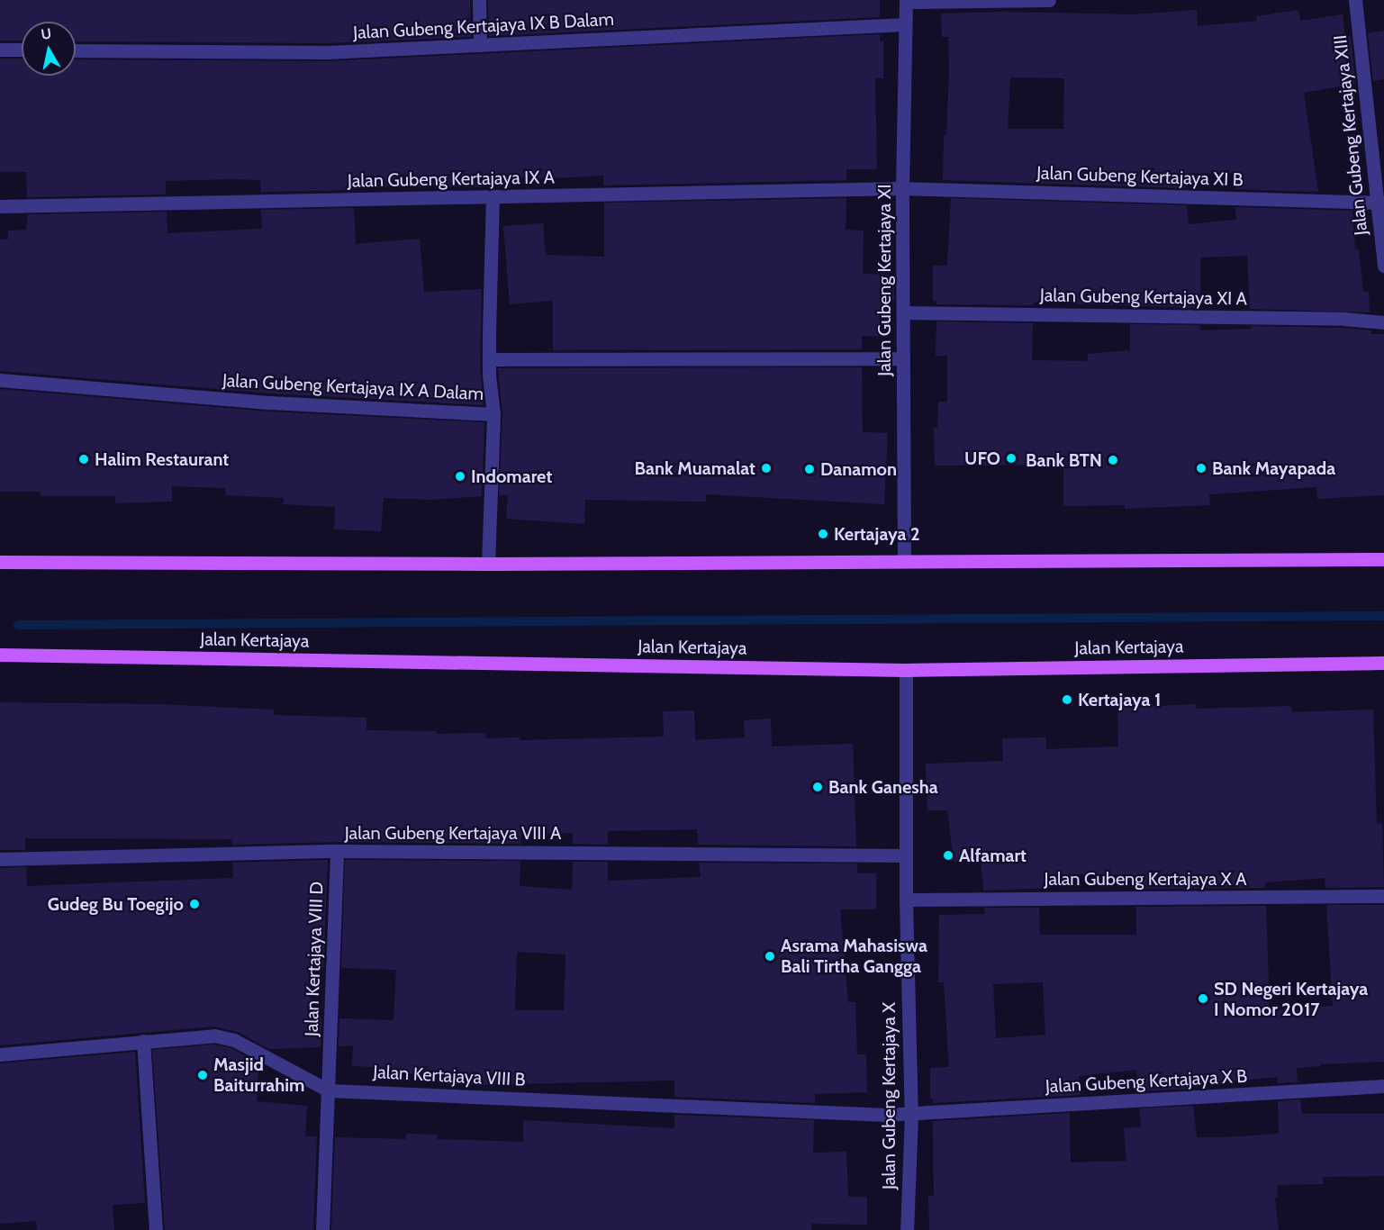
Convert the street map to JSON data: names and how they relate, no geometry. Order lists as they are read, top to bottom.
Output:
{
  "streets": {
    "main road": ["Jalan Kertajaya"],
    "street": [
      "Jalan Gubeng Kertajaya IX B Dalam",
      "Jalan Gubeng Kertajaya XIII",
      "Jalan Gubeng Kertajaya XI B",
      "Jalan Gubeng Kertajaya IX A",
      "Jalan Gubeng Kertajaya XI",
      "Jalan Gubeng Kertajaya XI A",
      "Jalan Gubeng Kertajaya IX A Dalam",
      "Jalan Gubeng Kertajaya VIII A",
      "Jalan Gubeng Kertajaya X A",
      "Jalan Kertajaya VIII D",
      "Jalan Kertajaya VIII B",
      "Jalan Gubeng Kertajaya X B",
      "Jalan Gubeng Kertajaya X"
    ]
  },
  "crossings": [
    ["Jalan Gubeng Kertajaya IX B Dalam", "Jalan Gubeng Kertajaya XI"],
    ["Jalan Gubeng Kertajaya XIII", "Jalan Gubeng Kertajaya XI B"],
    ["Jalan Gubeng Kertajaya XI B", "Jalan Gubeng Kertajaya IX A"],
    ["Jalan Gubeng Kertajaya XI B", "Jalan Gubeng Kertajaya XI"],
    ["Jalan Gubeng Kertajaya IX A", "Jalan Gubeng Kertajaya XI"],
    ["Jalan Gubeng Kertajaya XI", "Jalan Gubeng Kertajaya XI A"],
    ["Jalan Gubeng Kertajaya XI", "Jalan Gubeng Kertajaya IX A Dalam"],
    ["Jalan Kertajaya", "Jalan Gubeng Kertajaya X"],
    ["Jalan Gubeng Kertajaya VIII A", "Jalan Kertajaya VIII D"],
    ["Jalan Gubeng Kertajaya VIII A", "Jalan Gubeng Kertajaya X"],
    ["Jalan Gubeng Kertajaya X A", "Jalan Gubeng Kertajaya X"],
    ["Jalan Kertajaya VIII D", "Jalan Kertajaya VIII B"],
    ["Jalan Kertajaya VIII B", "Jalan Gubeng Kertajaya X B"],
    ["Jalan Kertajaya VIII B", "Jalan Gubeng Kertajaya X"],
    ["Jalan Gubeng Kertajaya X B", "Jalan Gubeng Kertajaya X"]
  ],
  "places": [
    "UFO",
    "Halim Restaurant",
    "Bank BTN",
    "Bank Muamalat",
    "Bank Mayapada",
    "Danamon",
    "Indomaret",
    "Kertajaya 2",
    "Kertajaya 1",
    "Bank Ganesha",
    "Alfamart",
    "Gudeg Bu Toegijo",
    "Asrama Mahasiswa Bali Tirtha Gangga",
    "SD Negeri Kertajaya I Nomor 2017",
    "Masjid Baiturrahim"
  ],
  "north": "top"
}
